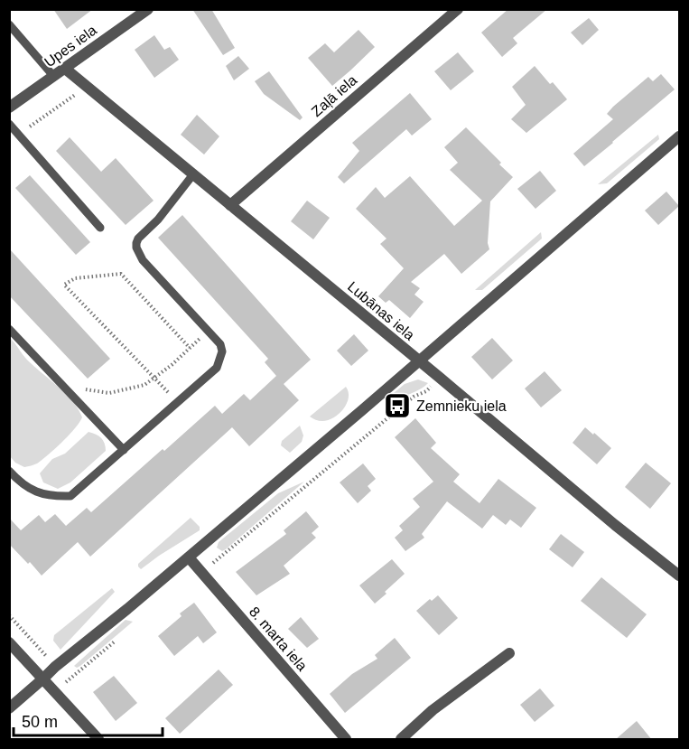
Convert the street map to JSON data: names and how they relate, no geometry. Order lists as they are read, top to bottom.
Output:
{
  "streets": {
    "street": [
      "Upes iela",
      "Zaļā iela",
      "Lubānas iela",
      "8. marta iela"
    ]
  },
  "crossings": [
    ["Upes iela", "Lubānas iela"],
    ["Zaļā iela", "Lubānas iela"]
  ],
  "places": {
    "bus stop": ["Zemnieku iela"]
  },
  "scale_bar": "50 m"
}
